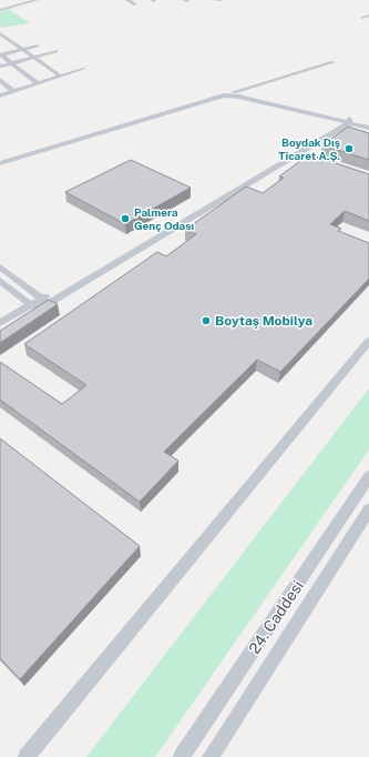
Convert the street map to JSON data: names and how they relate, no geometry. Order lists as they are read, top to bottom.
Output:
{
  "streets": {
    "street": ["24. Caddesi"]
  },
  "places": ["Boydak Dış Ticaret A.Ş.", "Palmera Genç Odası", "Boytaş Mobilya"]
}
